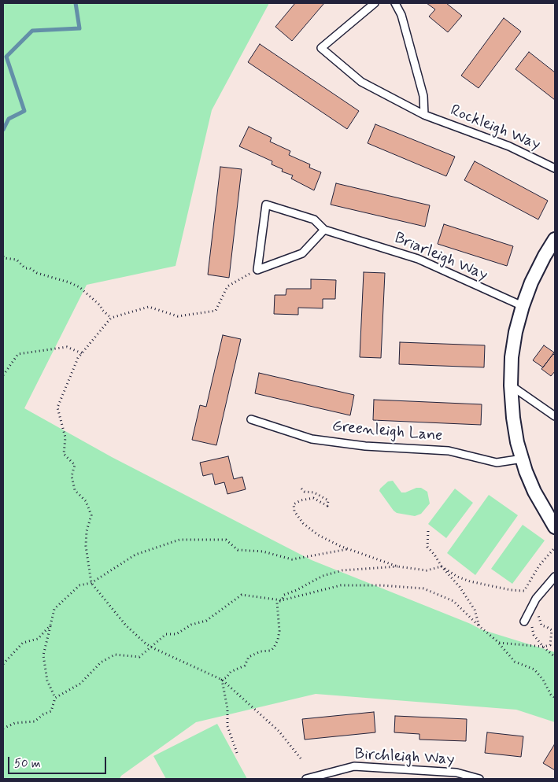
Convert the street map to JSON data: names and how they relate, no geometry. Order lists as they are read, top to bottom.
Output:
{
  "streets": {
    "lane": [
      "Rockleigh Way",
      "Briarleigh Way",
      "Greenleigh Lane",
      "Birchleigh Way"
    ]
  },
  "scale_bar": "50 m"
}
